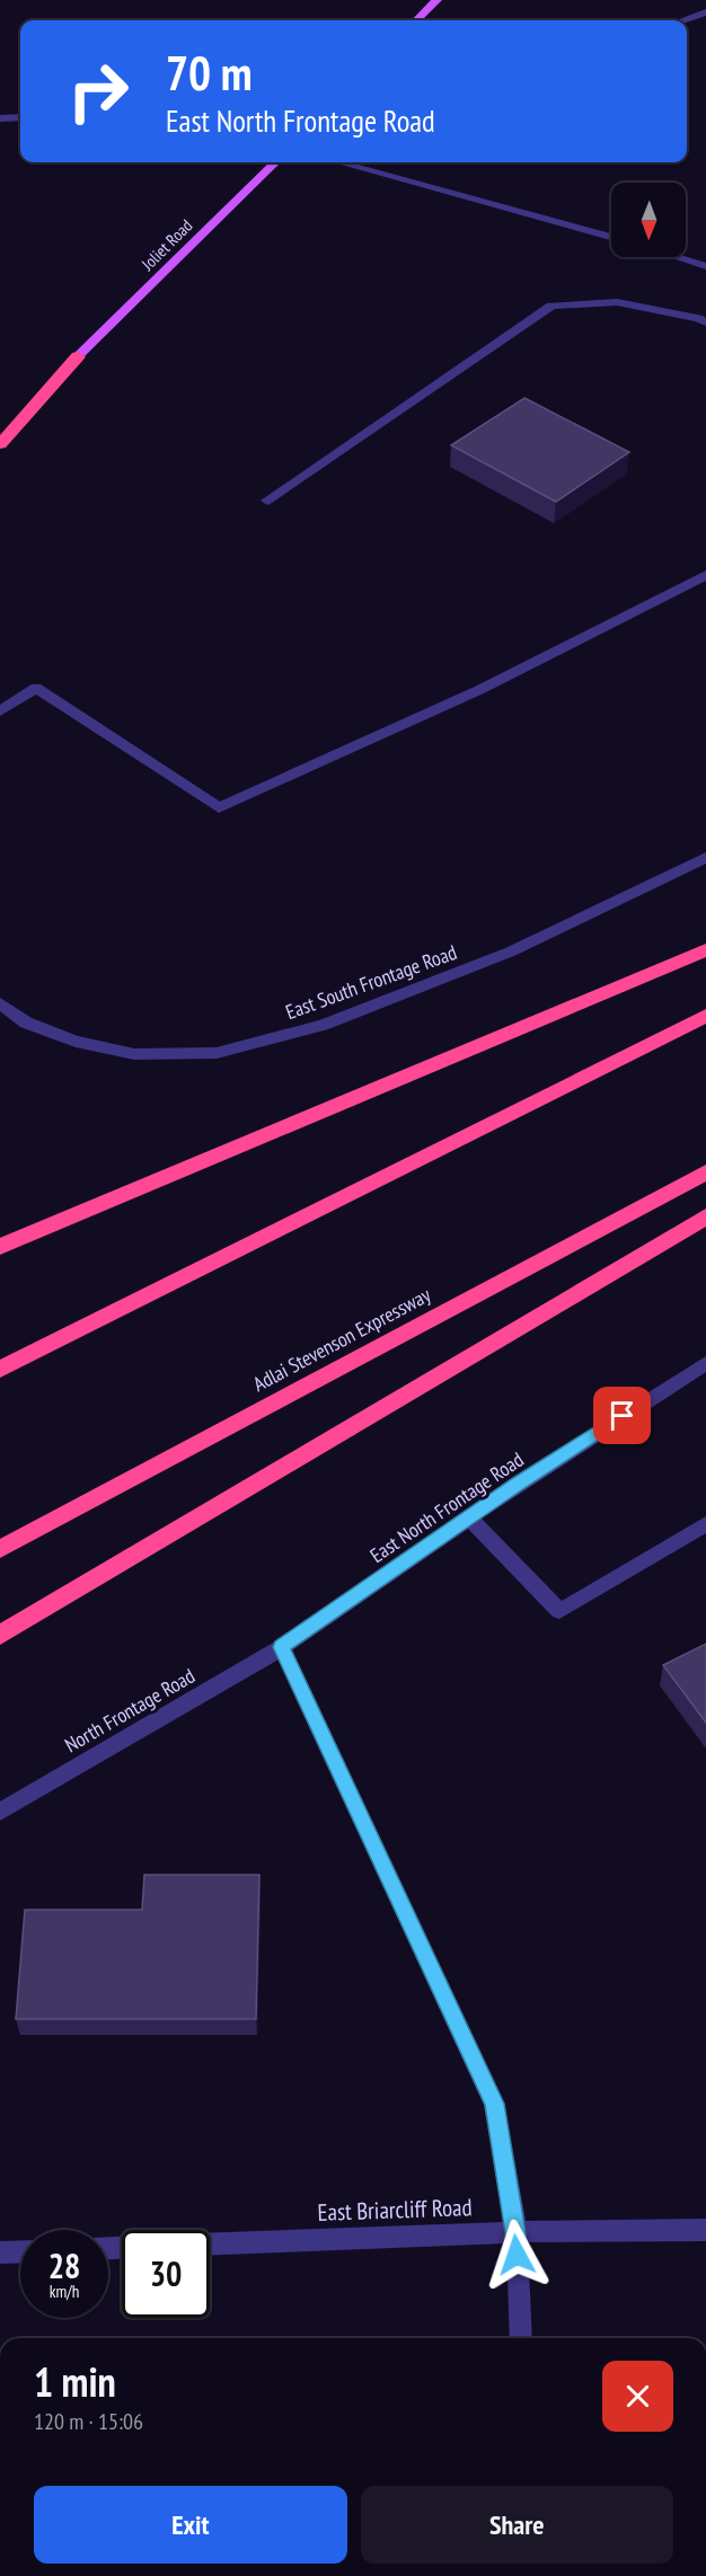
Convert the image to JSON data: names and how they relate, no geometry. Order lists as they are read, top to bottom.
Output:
{
  "streets": {
    "highway": ["Adlai Stevenson Expressway"],
    "main road": ["Joliet Road"],
    "street": [
      "East South Frontage Road",
      "East North Frontage Road",
      "North Frontage Road",
      "East Briarcliff Road"
    ]
  },
  "crossings": [
    ["East North Frontage Road", "North Frontage Road"]
  ],
  "north": "bottom",
  "page": {
    "turn": ["70 m", "East North Frontage Road"],
    "speed": "28 km/h",
    "limit": "30",
    "heading": ["1 min", "120 m · 15:06"],
    "buttons": ["Exit", "Share"]
  }
}
